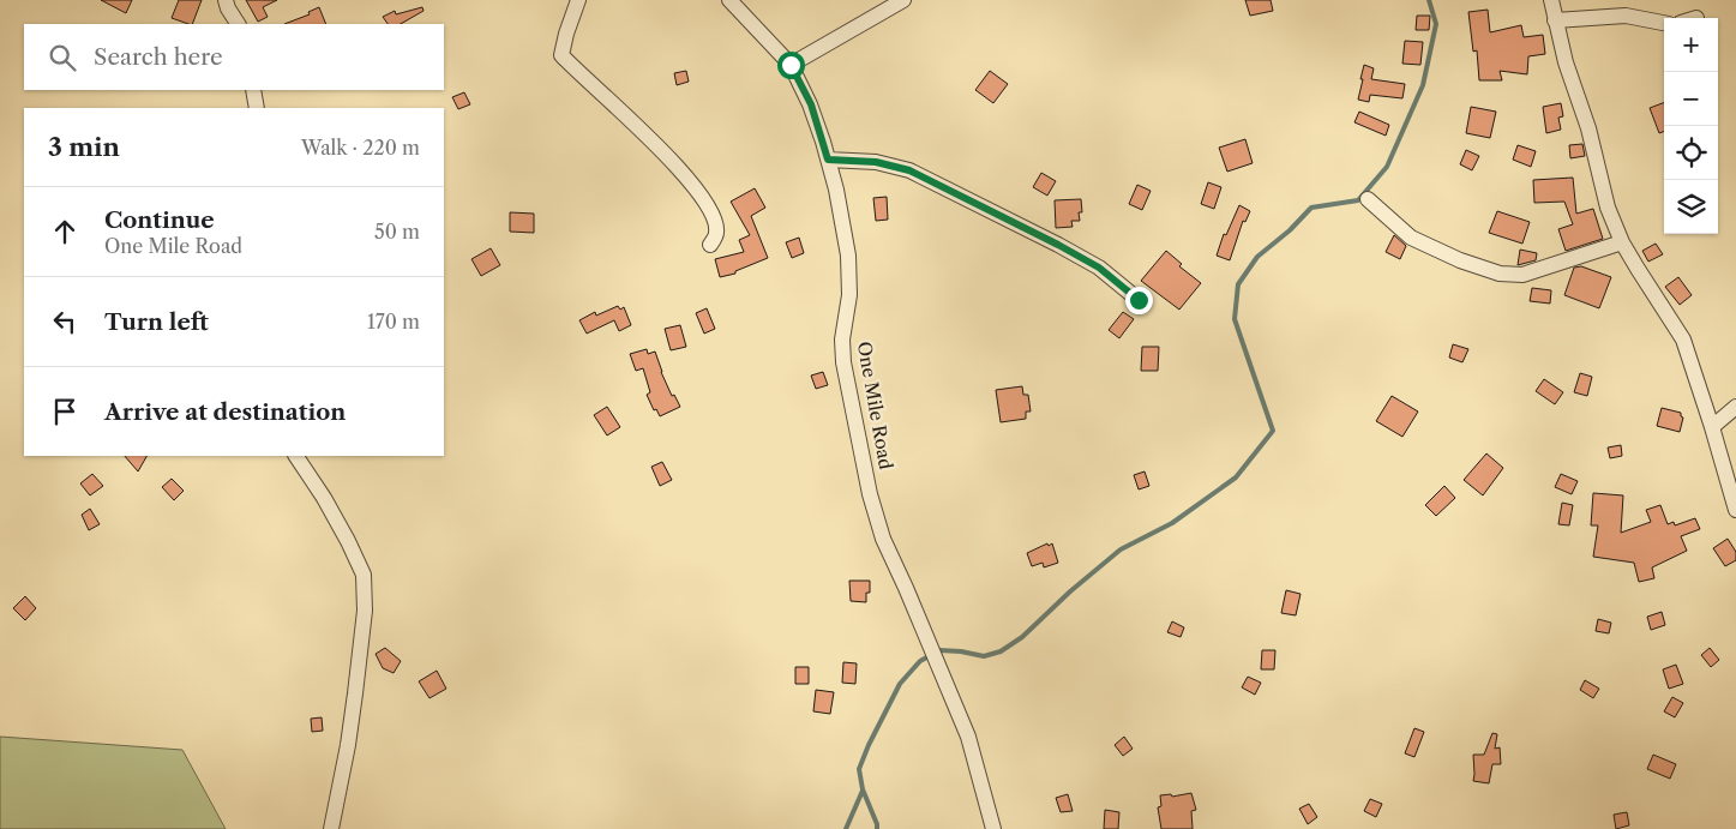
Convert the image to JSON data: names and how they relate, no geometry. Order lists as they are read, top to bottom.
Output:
{
  "streets": {
    "street": ["One Mile Road"]
  },
  "page": {
    "map_buttons": ["+", "−"],
    "search": "Search here",
    "heading": ["3 min", "Walk · 220 m"],
    "list": [
      ["Continue", "One Mile Road", "50 m"],
      ["Turn left", "170 m"],
      "Arrive at destination"
    ]
  }
}
